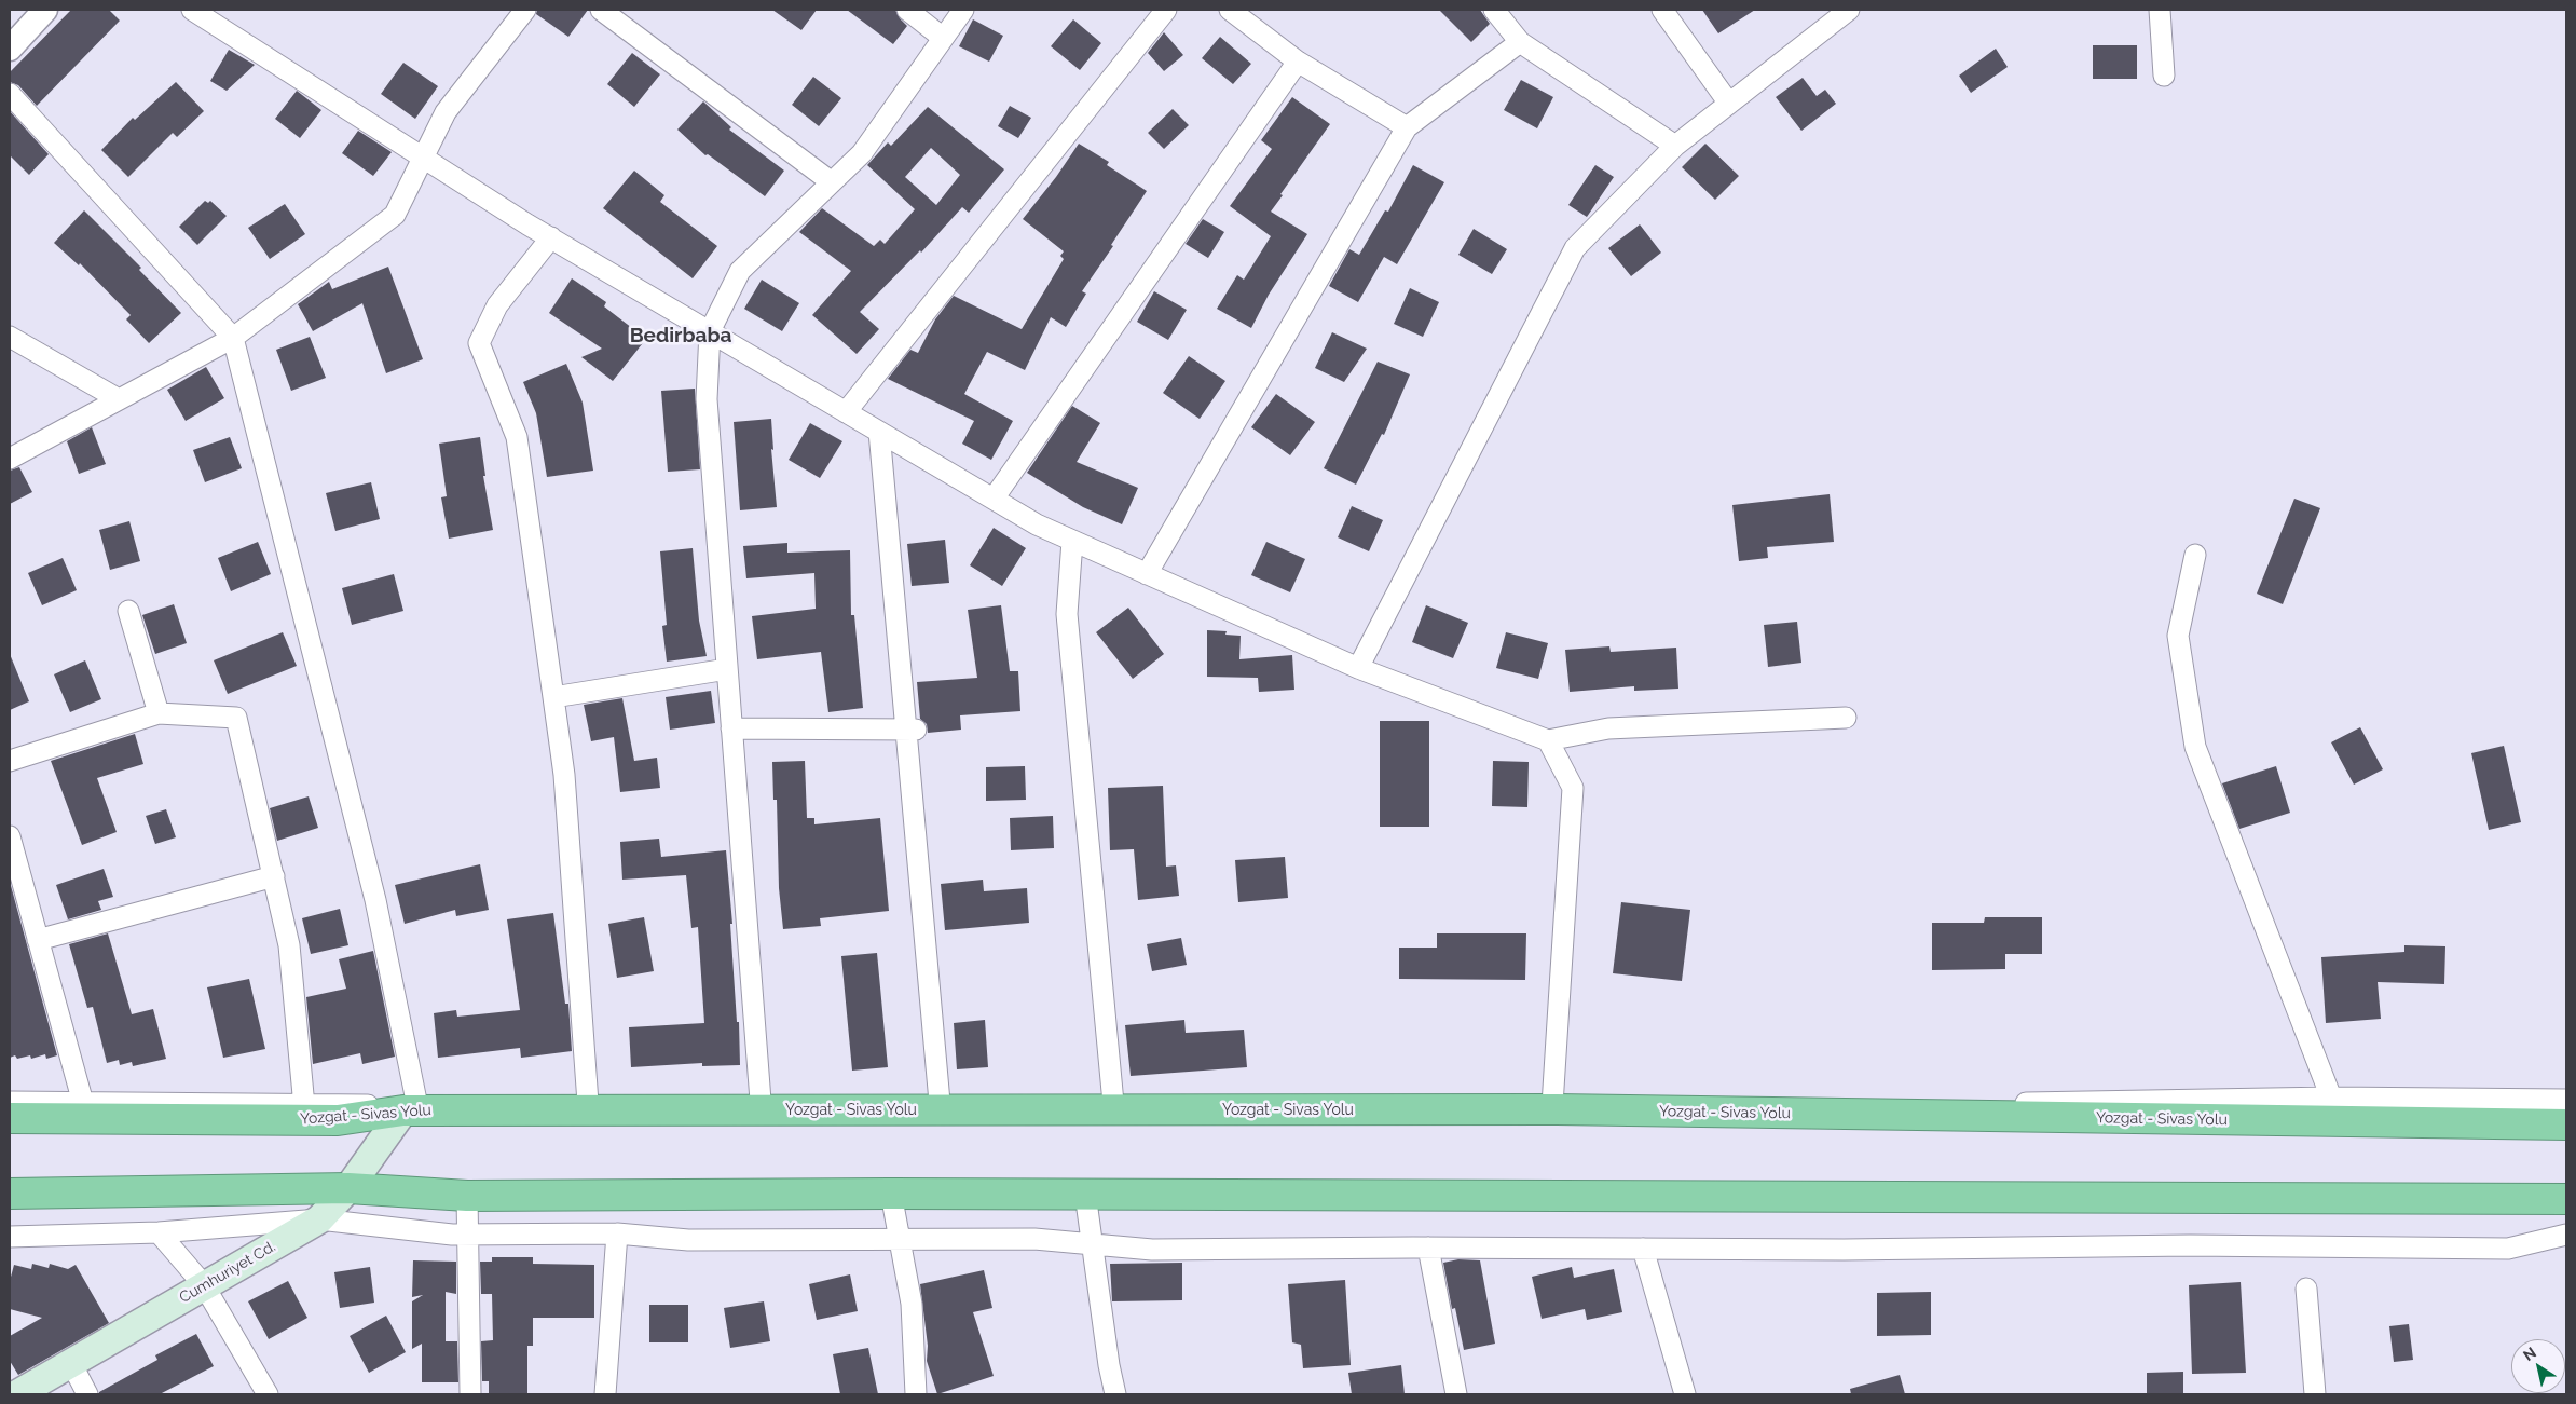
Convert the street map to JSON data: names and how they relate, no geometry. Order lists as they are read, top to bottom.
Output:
{
  "streets": {
    "highway": ["Yozgat - Sivas Yolu"],
    "main road": ["Cumhuriyet Cd."]
  },
  "crossings": [
    ["Yozgat - Sivas Yolu", "Cumhuriyet Cd."]
  ],
  "districts": ["Bedirbaba"],
  "north": "top left"
}
